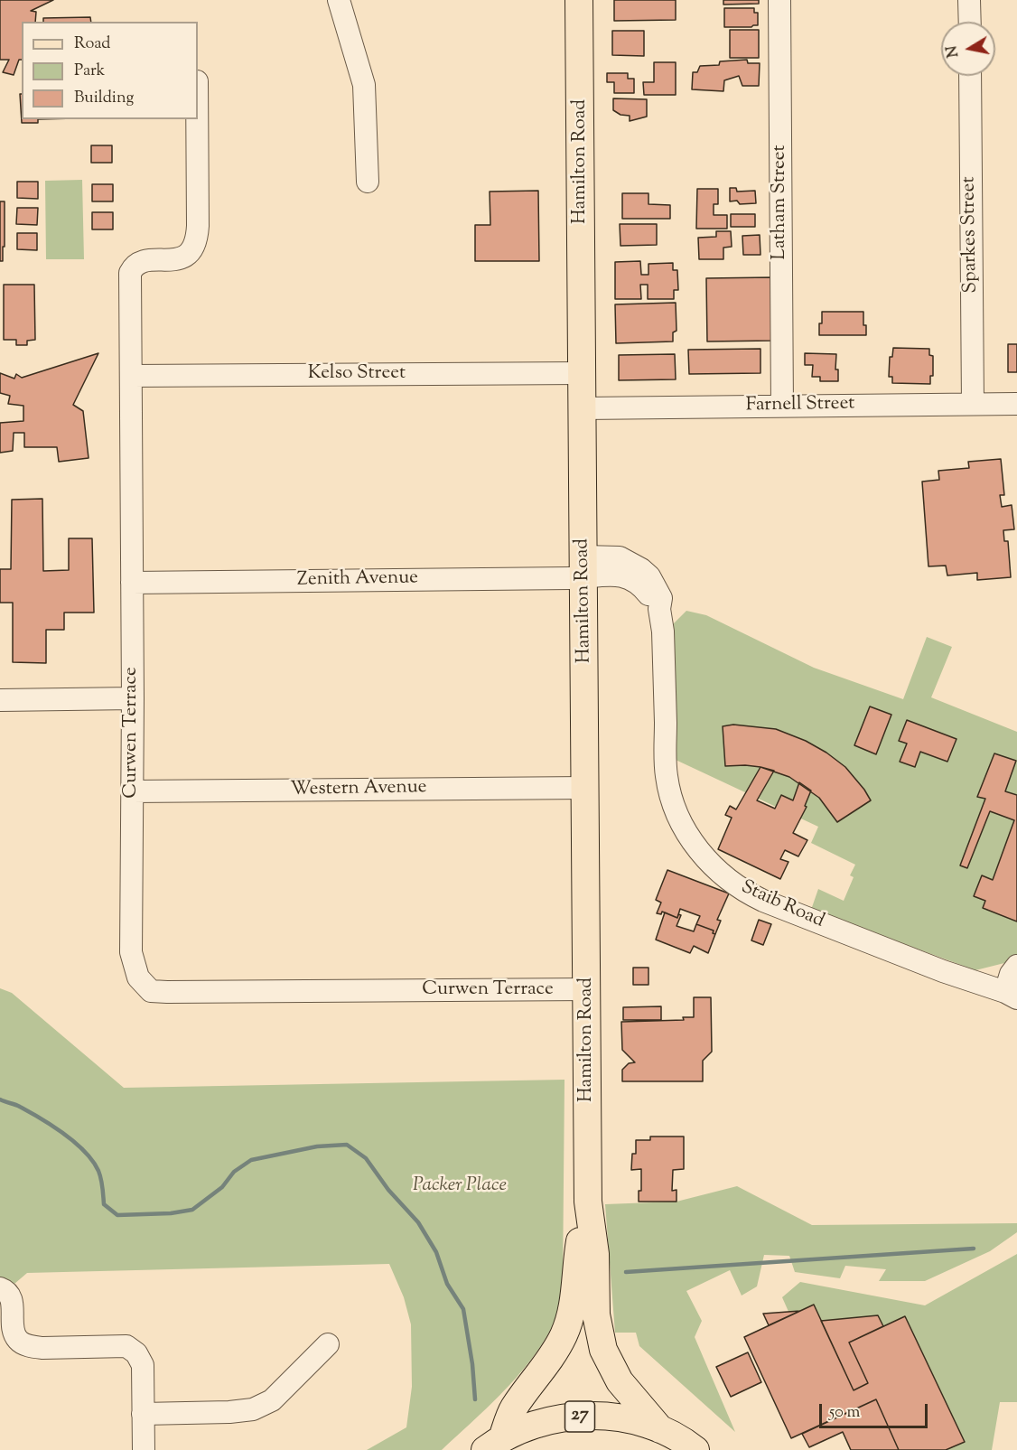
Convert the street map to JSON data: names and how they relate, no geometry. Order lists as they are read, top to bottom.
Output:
{
  "streets": {
    "main road": ["Hamilton Road", "27"],
    "street": [
      "Latham Street",
      "Sparkes Street",
      "Kelso Street",
      "Farnell Street",
      "Zenith Avenue",
      "Curwen Terrace",
      "Western Avenue",
      "Staib Road"
    ]
  },
  "crossings": [
    ["Hamilton Road", "Kelso Street"],
    ["Hamilton Road", "Farnell Street"],
    ["Hamilton Road", "Zenith Avenue"],
    ["Hamilton Road", "Curwen Terrace"],
    ["Hamilton Road", "Western Avenue"],
    ["Hamilton Road", "Staib Road"],
    ["Hamilton Road", "27"],
    ["Latham Street", "Farnell Street"],
    ["Sparkes Street", "Farnell Street"],
    ["Kelso Street", "Curwen Terrace"],
    ["Zenith Avenue", "Curwen Terrace"],
    ["Zenith Avenue", "Staib Road"],
    ["Curwen Terrace", "Western Avenue"]
  ],
  "parks": ["Packer Place"],
  "legend": ["Road", "Park", "Building"],
  "scale_bar": "50 m",
  "north": "left"
}
